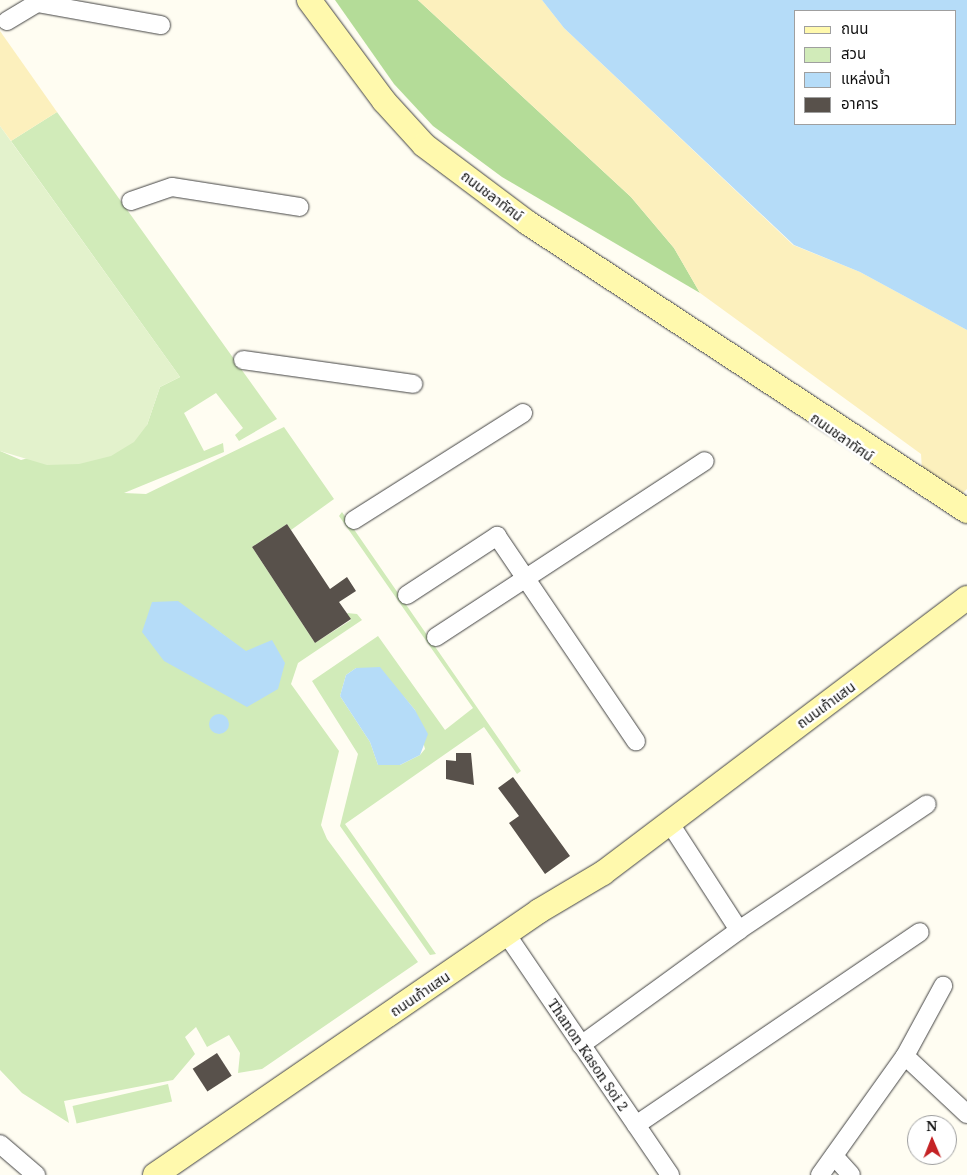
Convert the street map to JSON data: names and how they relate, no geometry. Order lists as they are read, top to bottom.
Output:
{
  "streets": {
    "main road": ["ถนนชลาทัศน์", "ถนนเก้าแสน"],
    "street": ["Thanon Kason Soi 2"]
  },
  "crossings": [
    ["ถนนเก้าแสน", "Thanon Kason Soi 2"]
  ],
  "legend": [
    "ถนน",
    "สวน",
    "แหล่งน้ำ",
    "อาคาร"
  ],
  "north": "top"
}
